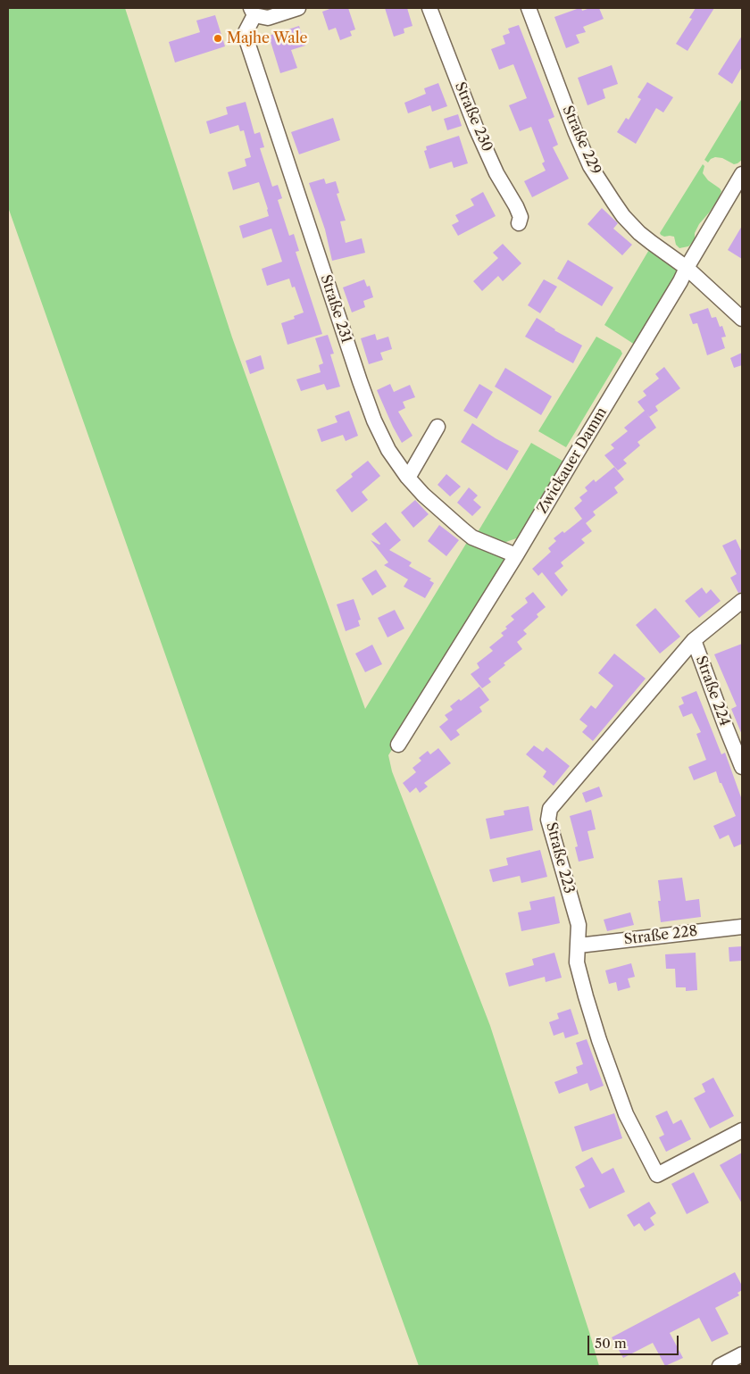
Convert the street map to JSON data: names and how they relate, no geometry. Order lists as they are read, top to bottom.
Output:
{
  "streets": {
    "street": [
      "Straße 230",
      "Straße 229",
      "Straße 231",
      "Zwickauer Damm",
      "Straße 224",
      "Straße 223",
      "Straße 228"
    ]
  },
  "crossings": [
    ["Straße 229", "Zwickauer Damm"],
    ["Straße 231", "Zwickauer Damm"],
    ["Straße 224", "Straße 223"],
    ["Straße 223", "Straße 228"]
  ],
  "places": ["Majhe Wale"],
  "scale_bar": "50 m"
}
